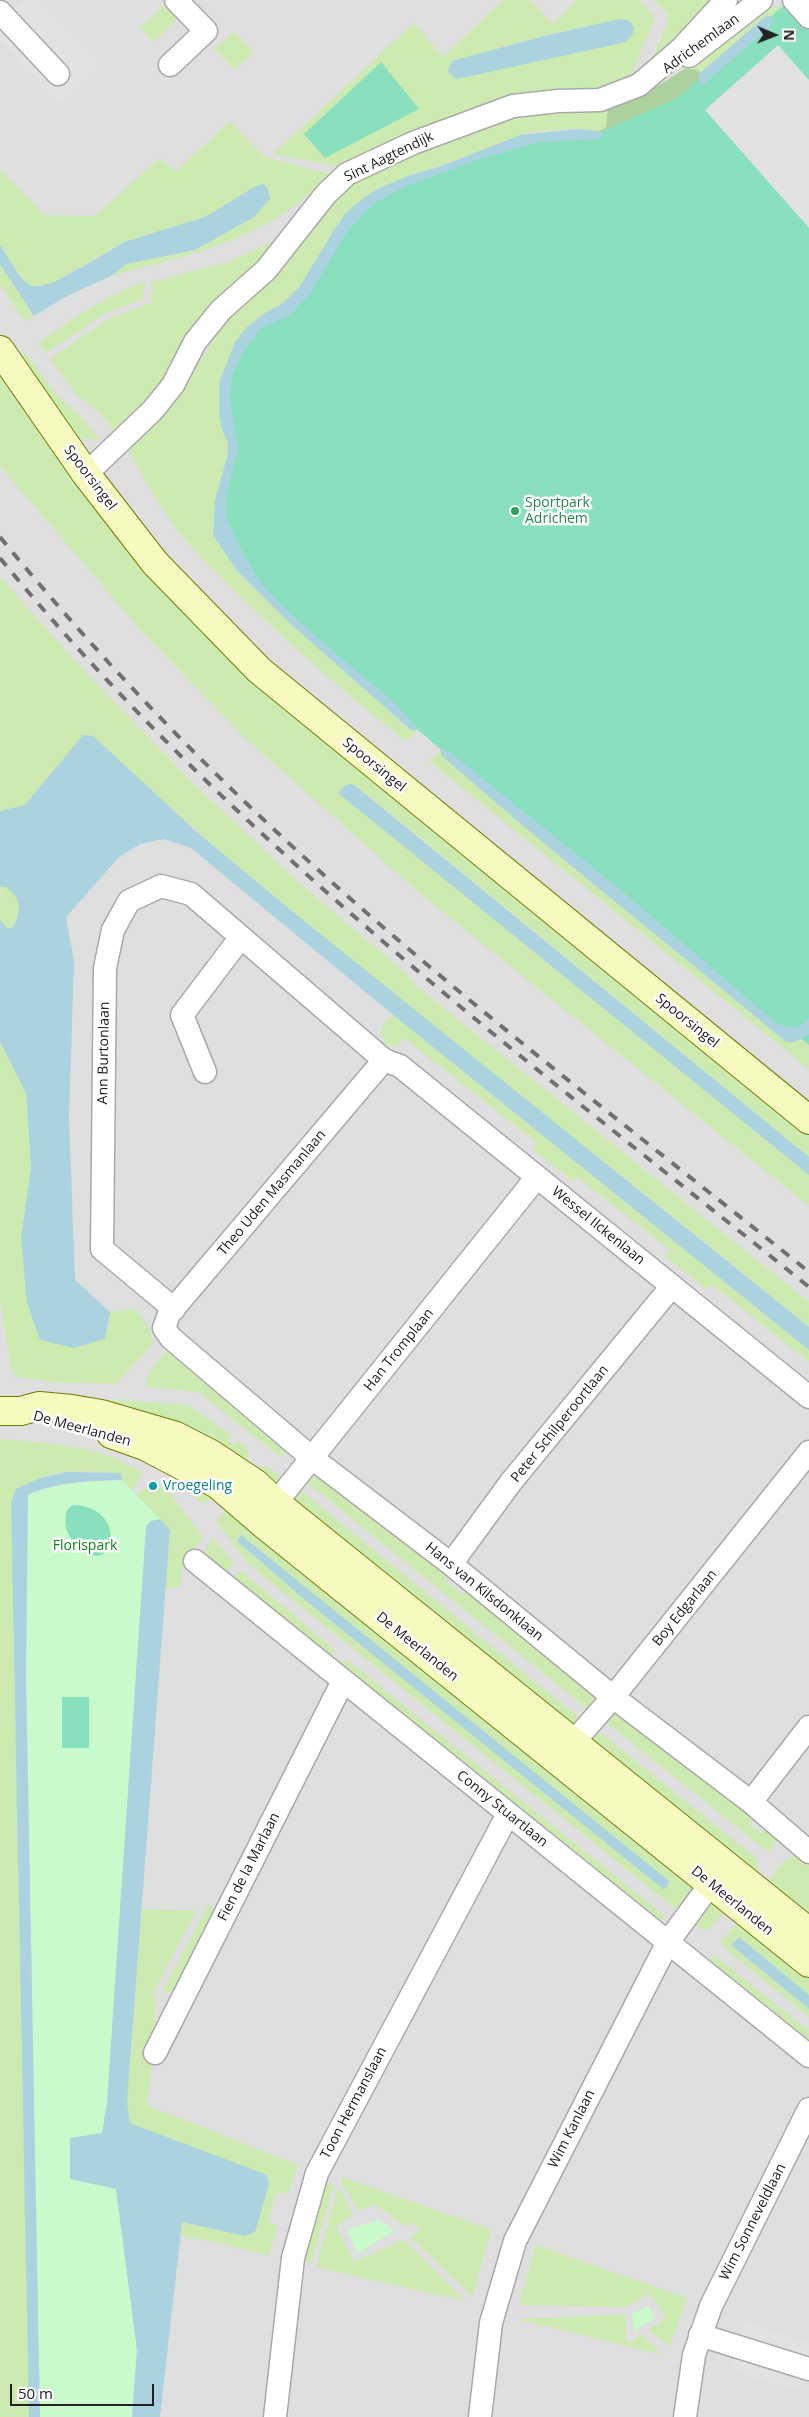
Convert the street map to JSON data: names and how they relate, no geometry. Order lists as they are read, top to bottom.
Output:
{
  "streets": {
    "main road": ["Spoorsingel", "De Meerlanden"],
    "street": [
      "Adrichemlaan",
      "Sint Aagtendijk",
      "Ann Burtonlaan",
      "Theo Uden Masmanlaan",
      "Wessel Ilckenlaan",
      "Han Tromplaan",
      "Peter Schilperoortlaan",
      "Hans van Kilsdonklaan",
      "Boy Edgarlaan",
      "Conny Stuartlaan",
      "Fien de la Marlaan",
      "Toon Hermanslaan",
      "Wim Kanlaan",
      "Wim Sonneveldlaan"
    ]
  },
  "crossings": [
    ["Adrichemlaan", "Sint Aagtendijk"],
    ["Sint Aagtendijk", "Spoorsingel"],
    ["Ann Burtonlaan", "Theo Uden Masmanlaan"],
    ["Ann Burtonlaan", "Wessel Ilckenlaan"],
    ["Ann Burtonlaan", "Hans van Kilsdonklaan"],
    ["Theo Uden Masmanlaan", "Wessel Ilckenlaan"],
    ["Theo Uden Masmanlaan", "Hans van Kilsdonklaan"],
    ["Wessel Ilckenlaan", "Han Tromplaan"],
    ["Wessel Ilckenlaan", "Peter Schilperoortlaan"],
    ["Han Tromplaan", "De Meerlanden"],
    ["Han Tromplaan", "Hans van Kilsdonklaan"],
    ["Peter Schilperoortlaan", "Hans van Kilsdonklaan"],
    ["De Meerlanden", "Boy Edgarlaan"],
    ["De Meerlanden", "Wim Kanlaan"],
    ["Hans van Kilsdonklaan", "Boy Edgarlaan"],
    ["Conny Stuartlaan", "Fien de la Marlaan"],
    ["Conny Stuartlaan", "Toon Hermanslaan"],
    ["Conny Stuartlaan", "Wim Kanlaan"]
  ],
  "parks": ["Florispark"],
  "places": ["Sportpark Adrichem", "Vroegeling"],
  "scale_bar": "50 m",
  "north": "right"
}
